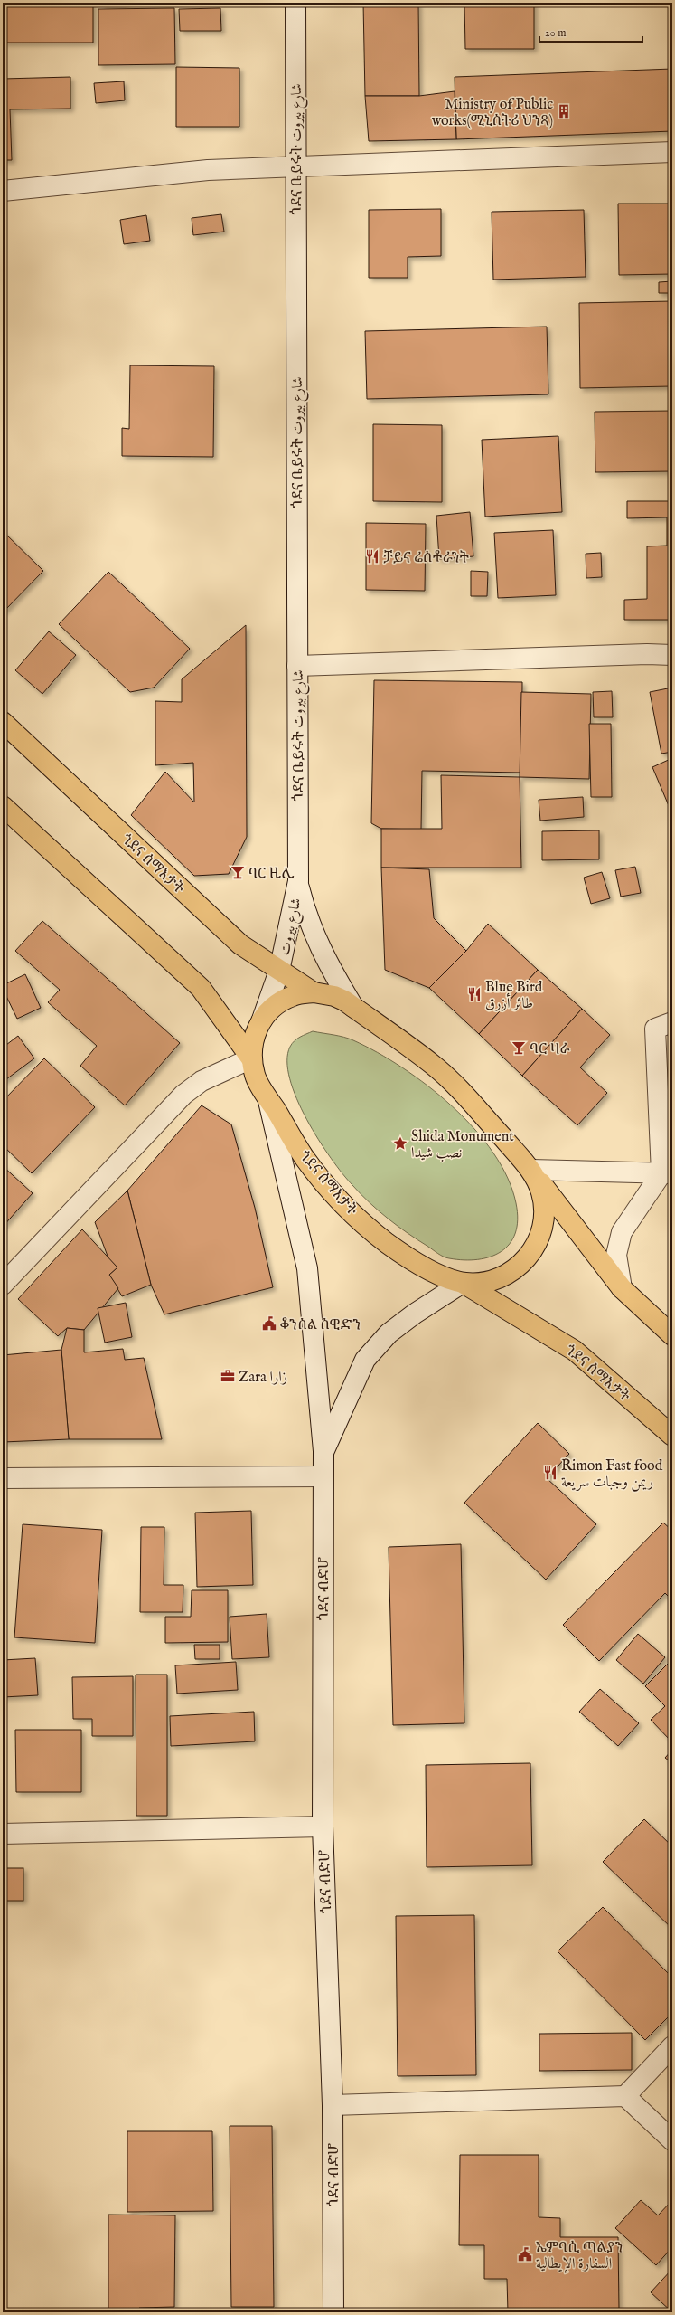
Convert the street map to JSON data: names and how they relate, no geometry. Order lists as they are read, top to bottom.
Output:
{
  "streets": {
    "main road": ["ጎደና ሰማእታት"],
    "street": ["ጎደና ቤይሩት شارع بيروت", "شارع بيروت", "ጎደና ብድሆ"]
  },
  "crossings": [
    ["ጎደና ቤይሩት شارع بيروت", "شارع بيروت"],
    ["ጎደና ሰማእታት", "شارع بيروت"]
  ],
  "places": {
    "building": ["Ministry of Public works(ሚኒስትሪ ህንጻ)"],
    "restaurant": ["ቻይና ሬስቶራንት", "Blue Bird طائر أزرق", "Rimon Fast food ريمن وجبات سريعة"],
    "bar": ["ባር ዚሊ", "ባር ዛራ"],
    "place": ["Shida Monument نصب شيدا"],
    "public building": ["ቆንስል ስዊድን", "ኤምባሲ ጣልያን السفارة الإيطالية"],
    "office": ["Zara زارا"]
  },
  "scale_bar": "20 m"
}
